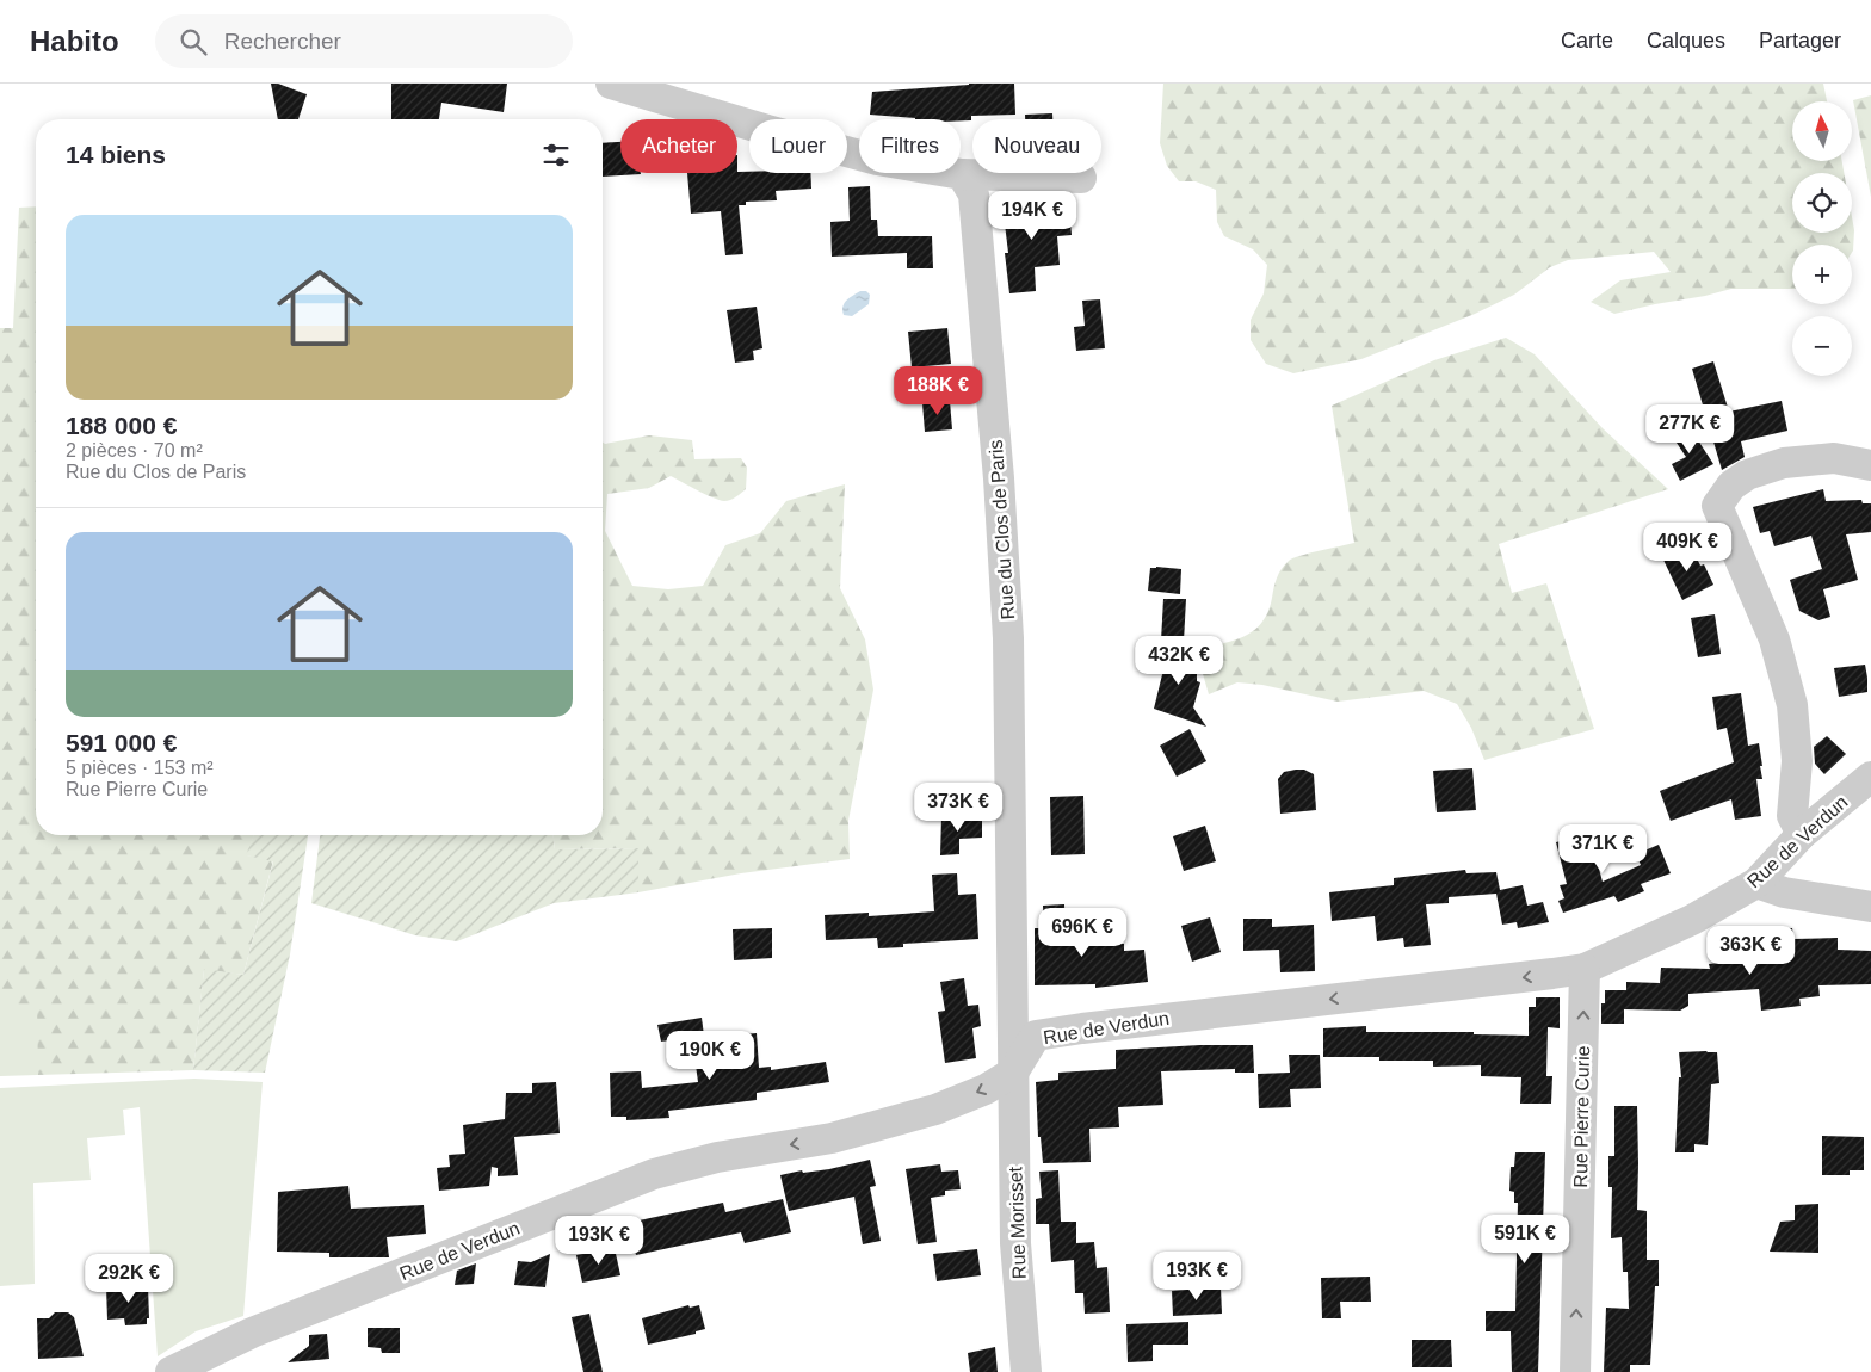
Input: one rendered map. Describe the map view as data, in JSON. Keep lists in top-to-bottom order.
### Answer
{
  "streets": {
    "street": [
      "Rue du Clos de Paris",
      "Rue de Verdun",
      "Rue Pierre Curie",
      "Rue Morisset"
    ]
  },
  "crossings": [
    ["Rue du Clos de Paris", "Rue de Verdun"],
    ["Rue du Clos de Paris", "Rue Morisset"],
    ["Rue de Verdun", "Rue Pierre Curie"],
    ["Rue de Verdun", "Rue Morisset"]
  ],
  "one_way": ["Rue de Verdun", "Rue Pierre Curie"],
  "north": "top",
  "page": {
    "header": "Habito",
    "search": "Rechercher",
    "nav": ["Carte", "Calques", "Partager"],
    "map_buttons": ["+", "−"],
    "chip": [
      "Acheter",
      "Louer",
      "Filtres",
      "Nouveau"
    ],
    "heading": "14 biens",
    "price": [
      "194K €",
      "188K €",
      "277K €",
      "409K €",
      "432K €",
      "373K €",
      "371K €",
      "696K €",
      "363K €",
      "190K €",
      "591K €",
      "193K €",
      "193K €",
      "292K €"
    ],
    "list": [
      {
        "name": "188 000 €",
        "note": "2 pièces · 70 m² · Rue du Clos de Paris"
      },
      {
        "name": "591 000 €",
        "note": "5 pièces · 153 m² · Rue Pierre Curie"
      }
    ]
  }
}
